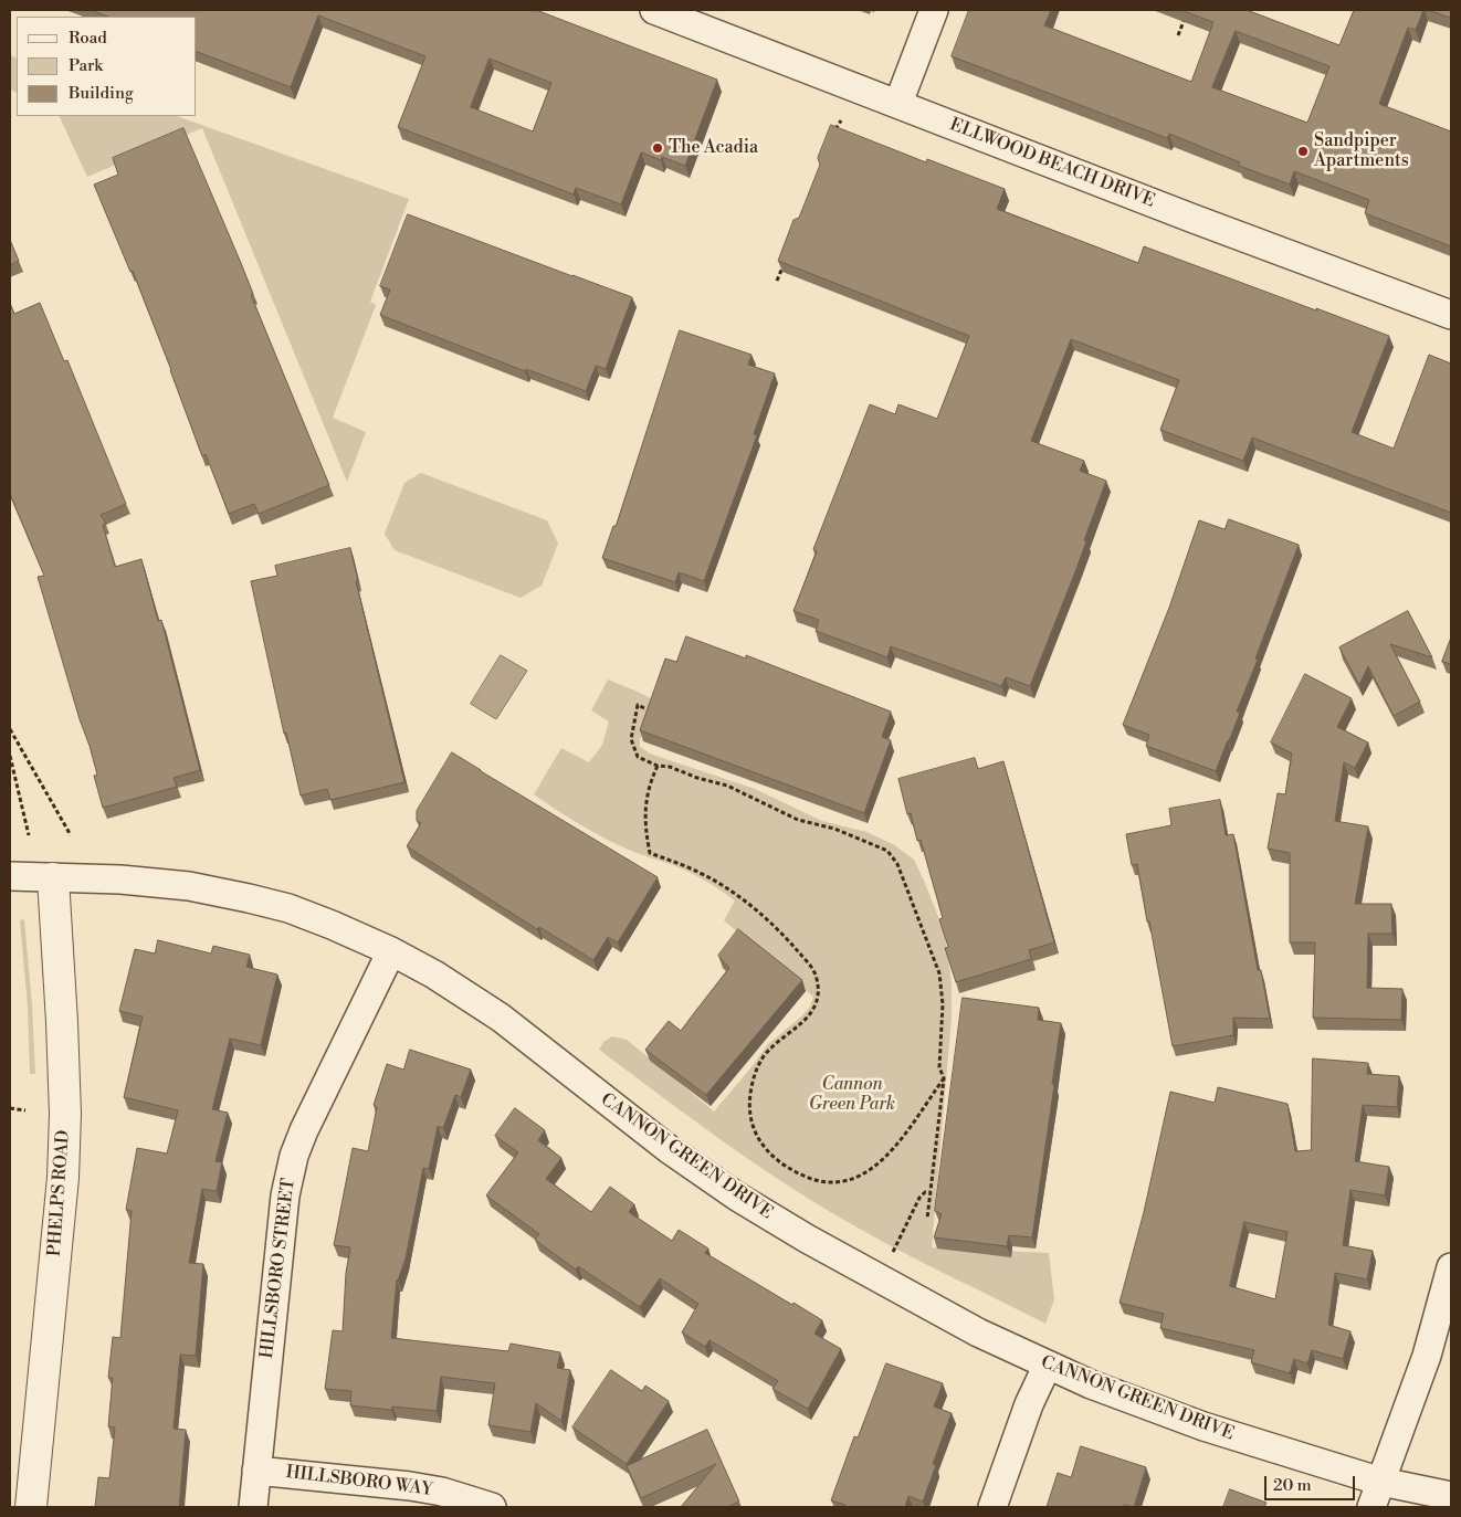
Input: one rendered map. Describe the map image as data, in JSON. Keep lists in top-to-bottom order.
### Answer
{
  "streets": {
    "street": [
      "ELLWOOD BEACH DRIVE",
      "CANNON GREEN DRIVE",
      "PHELPS ROAD",
      "HILLSBORO STREET",
      "HILLSBORO WAY"
    ]
  },
  "crossings": [
    ["CANNON GREEN DRIVE", "PHELPS ROAD"],
    ["CANNON GREEN DRIVE", "HILLSBORO STREET"],
    ["HILLSBORO STREET", "HILLSBORO WAY"]
  ],
  "parks": ["Cannon Green Park"],
  "places": ["The Acadia", "Sandpiper Apartments"],
  "legend": ["Road", "Park", "Building"],
  "scale_bar": "20 m"
}
